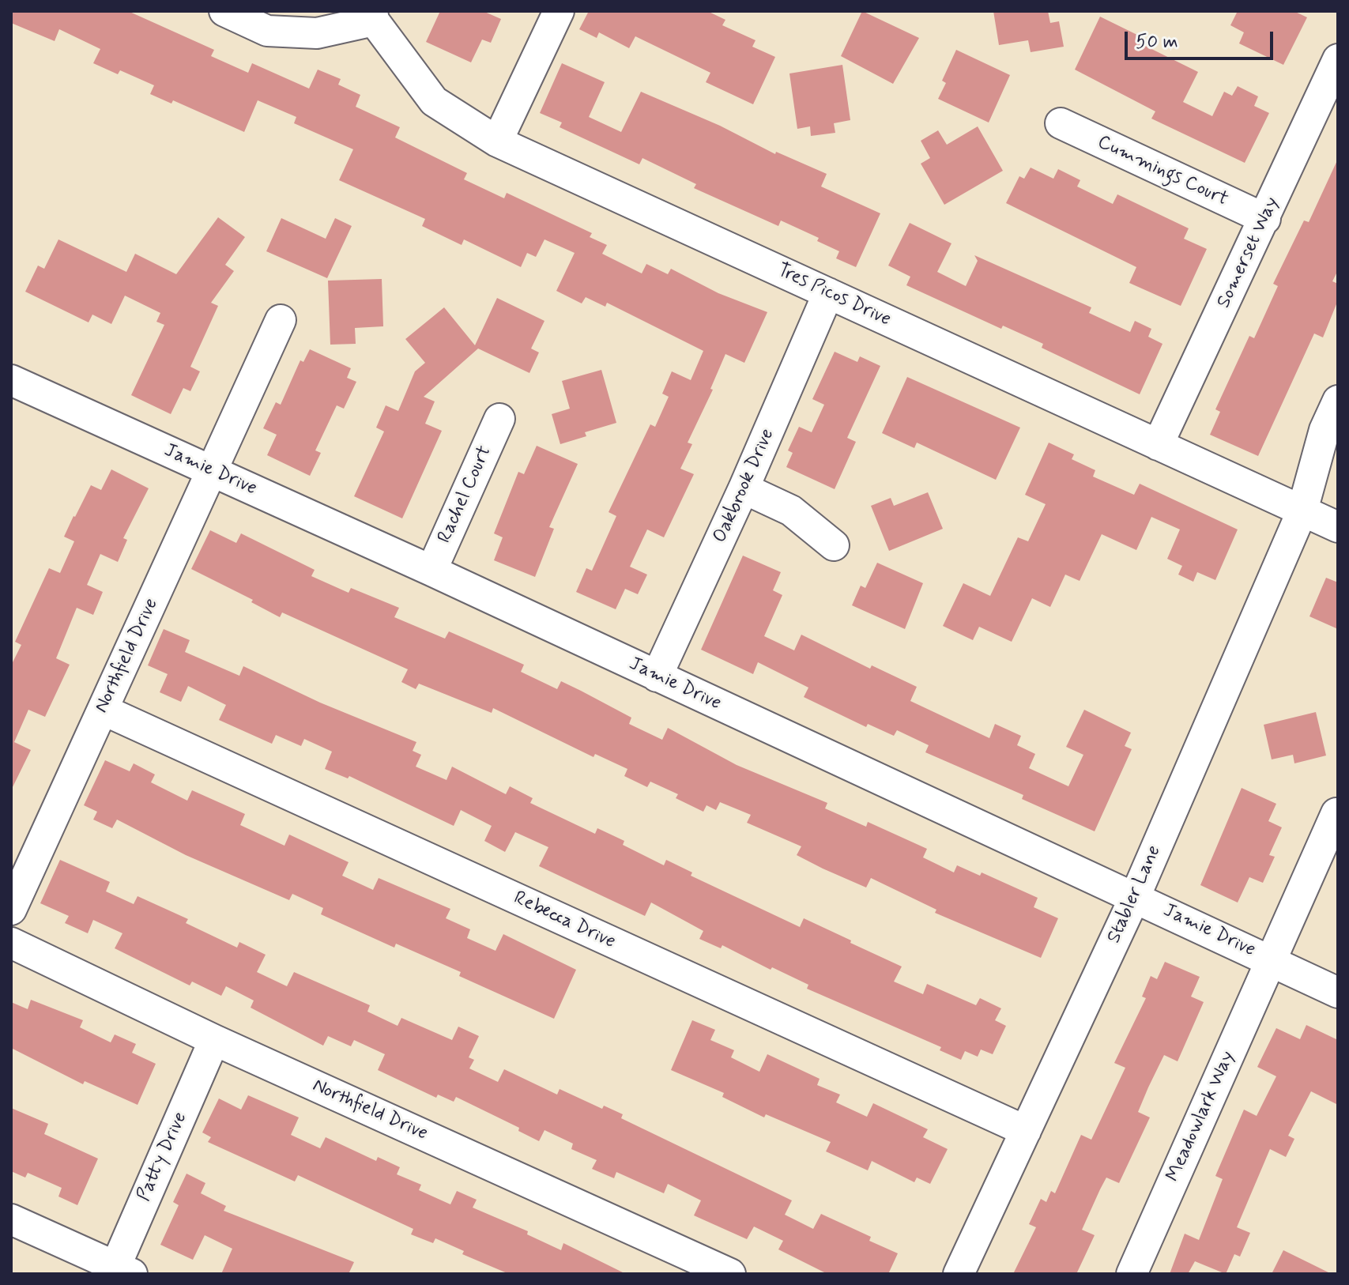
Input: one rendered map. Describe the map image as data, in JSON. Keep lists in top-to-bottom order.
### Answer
{
  "streets": {
    "street": [
      "Cummings Court",
      "Somerset Way",
      "Tres Picos Drive",
      "Jamie Drive",
      "Oakbrook Drive",
      "Rachel Court",
      "Northfield Drive",
      "Stabler Lane",
      "Rebecca Drive",
      "Meadowlark Way",
      "Patty Drive"
    ]
  },
  "crossings": [
    ["Cummings Court", "Somerset Way"],
    ["Somerset Way", "Tres Picos Drive"],
    ["Tres Picos Drive", "Oakbrook Drive"],
    ["Tres Picos Drive", "Stabler Lane"],
    ["Jamie Drive", "Oakbrook Drive"],
    ["Jamie Drive", "Rachel Court"],
    ["Jamie Drive", "Northfield Drive"],
    ["Jamie Drive", "Stabler Lane"],
    ["Jamie Drive", "Meadowlark Way"],
    ["Northfield Drive", "Rebecca Drive"],
    ["Northfield Drive", "Patty Drive"],
    ["Stabler Lane", "Rebecca Drive"]
  ],
  "scale_bar": "50 m"
}
